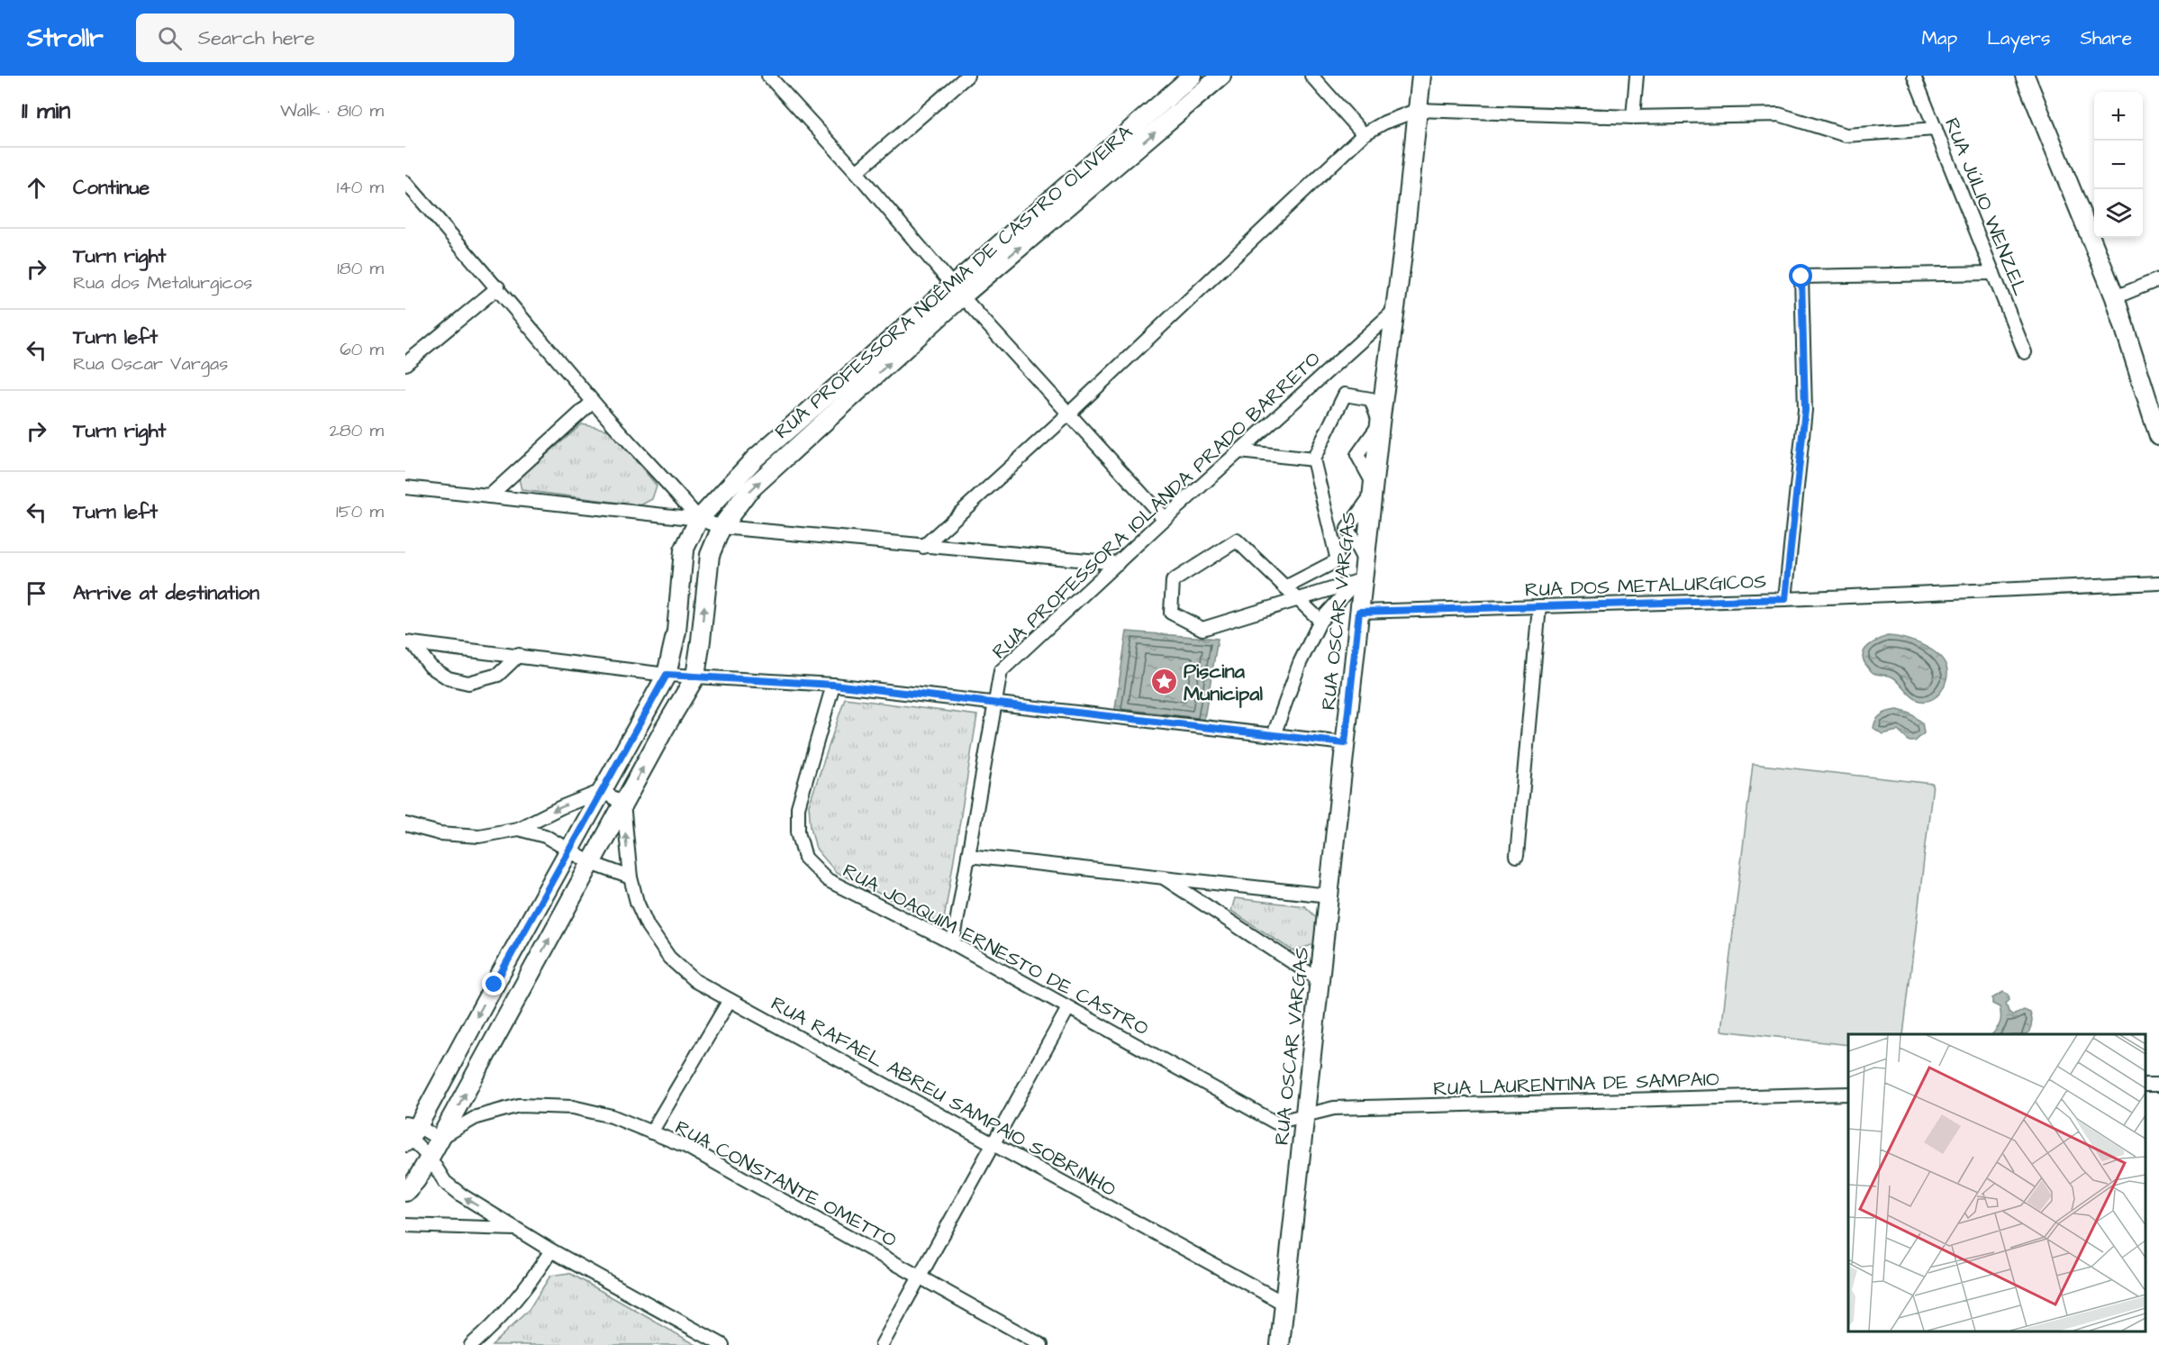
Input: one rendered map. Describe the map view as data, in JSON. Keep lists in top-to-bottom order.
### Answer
{
  "streets": {
    "street": [
      "RUA JÚLIO WENZEL",
      "RUA PROFESSORA NOÊMIA DE CASTRO OLIVEIRA",
      "RUA PROFESSORA IOLANDA PRADO BARRETO",
      "RUA DOS METALURGICOS",
      "RUA OSCAR VARGAS",
      "RUA JOAQUIM ERNESTO DE CASTRO",
      "RUA LAURENTINA DE SAMPAIO",
      "RUA RAFAEL ABREU SAMPAIO SOBRINHO",
      "RUA CONSTANTE OMETTO"
    ]
  },
  "crossings": [
    ["RUA PROFESSORA IOLANDA PRADO BARRETO", "RUA OSCAR VARGAS"],
    ["RUA PROFESSORA IOLANDA PRADO BARRETO", "RUA JOAQUIM ERNESTO DE CASTRO"],
    ["RUA DOS METALURGICOS", "RUA OSCAR VARGAS"],
    ["RUA OSCAR VARGAS", "RUA JOAQUIM ERNESTO DE CASTRO"],
    ["RUA OSCAR VARGAS", "RUA LAURENTINA DE SAMPAIO"],
    ["RUA OSCAR VARGAS", "RUA RAFAEL ABREU SAMPAIO SOBRINHO"],
    ["RUA JOAQUIM ERNESTO DE CASTRO", "RUA LAURENTINA DE SAMPAIO"]
  ],
  "places": {
    "place": ["Piscina Municipal"]
  },
  "page": {
    "header": "Strollr",
    "search": "Search here",
    "nav": ["Map", "Layers", "Share"],
    "heading": ["11 min", "Walk · 810 m"],
    "map_buttons": ["+", "−"],
    "list": [
      ["Continue", "140 m"],
      ["Turn right", "Rua dos Metalurgicos", "180 m"],
      ["Turn left", "Rua Oscar Vargas", "60 m"],
      ["Turn right", "280 m"],
      ["Turn left", "150 m"],
      "Arrive at destination"
    ]
  }
}
